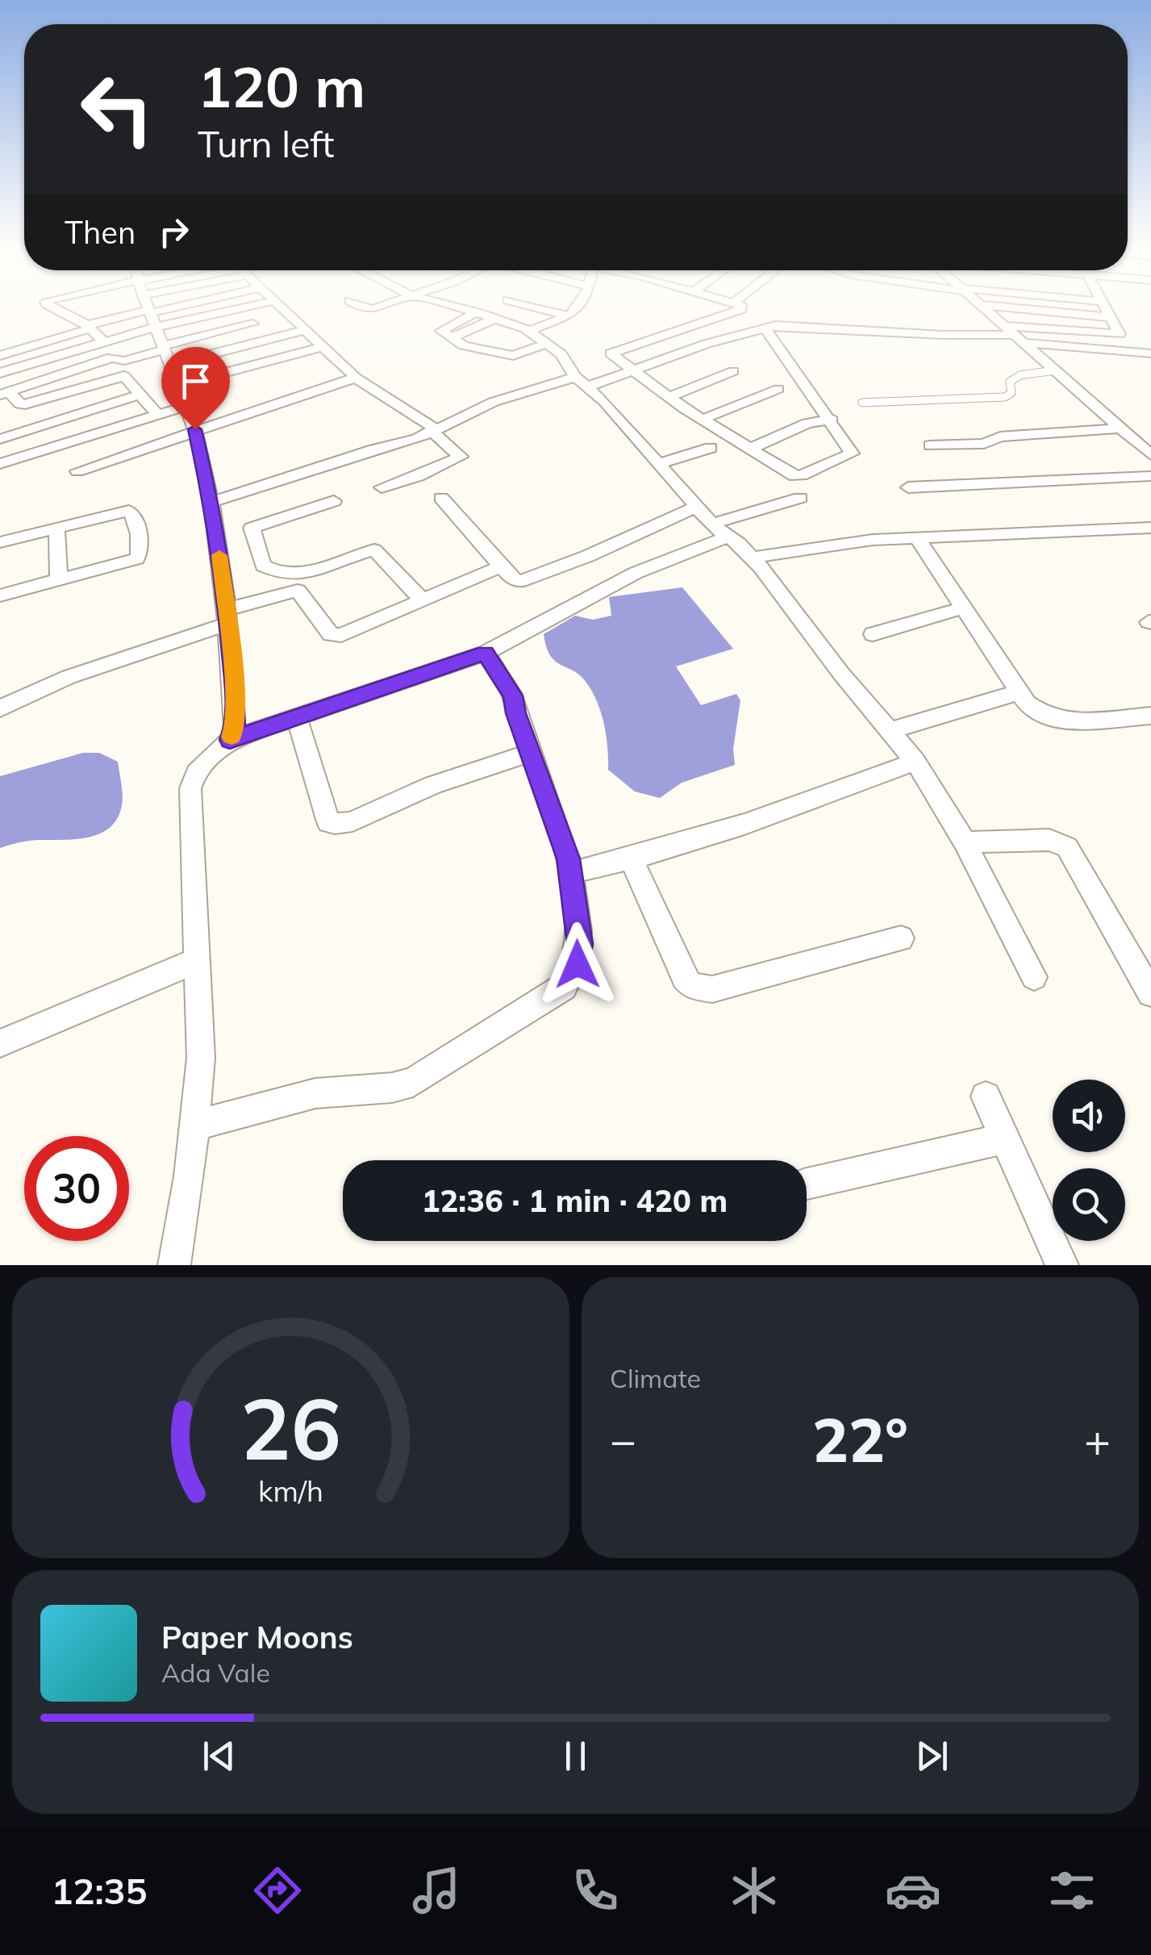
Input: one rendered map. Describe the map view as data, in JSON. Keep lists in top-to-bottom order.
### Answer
{
  "page": {
    "turn": ["120 m", "Turn left"],
    "then": "Then",
    "limit": "30",
    "trip": "12:36 · 1 min · 420 m",
    "tile": "Climate",
    "heat": ["−", "22°", "+"],
    "song": ["Paper Moons", "Ada Vale"],
    "tabs": "12:35",
    "gauge": ["26", "km/h"]
  }
}
